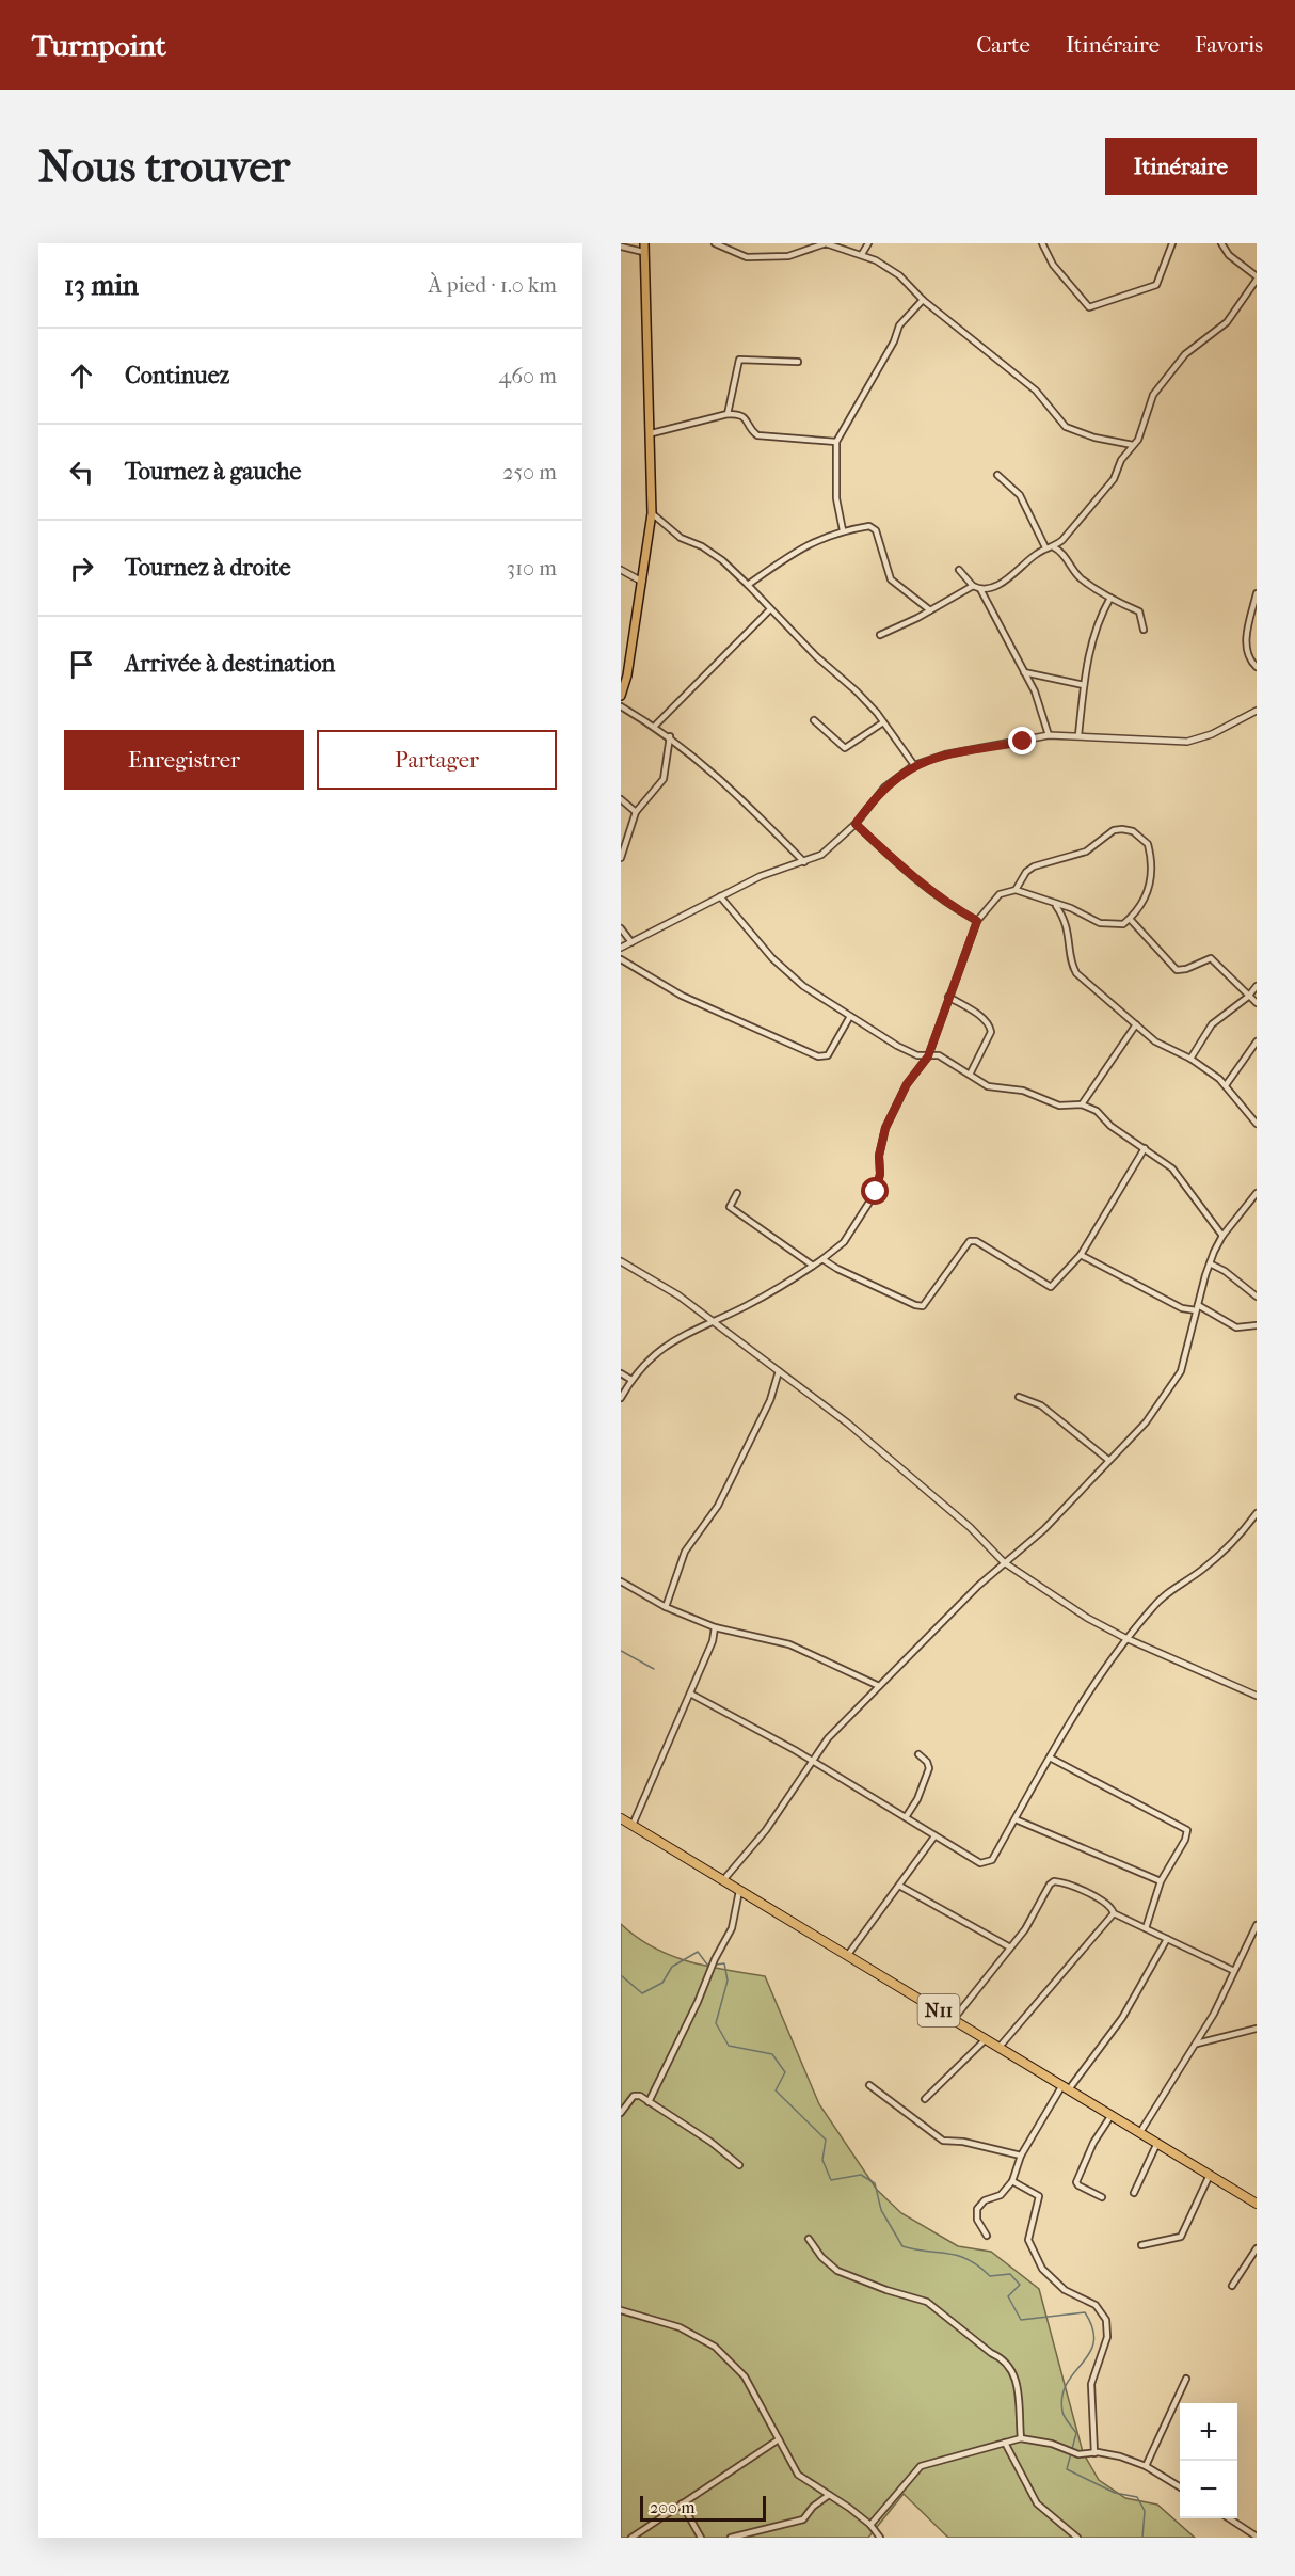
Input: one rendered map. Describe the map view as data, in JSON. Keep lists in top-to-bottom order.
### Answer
{
  "streets": {
    "highway": ["N11"]
  },
  "scale_bar": "200 m",
  "page": {
    "header": "Turnpoint",
    "nav": ["Carte", "Itinéraire", "Favoris"],
    "buttons": [
      "Itinéraire",
      ["Enregistrer", "Partager"]
    ],
    "title": "Nous trouver",
    "heading": ["13 min", "À pied · 1.0 km"],
    "list": [
      ["Continuez", "460 m"],
      ["Tournez à gauche", "250 m"],
      ["Tournez à droite", "310 m"],
      "Arrivée à destination"
    ],
    "map_buttons": ["+", "−"],
    "scale": "200 m"
  }
}
